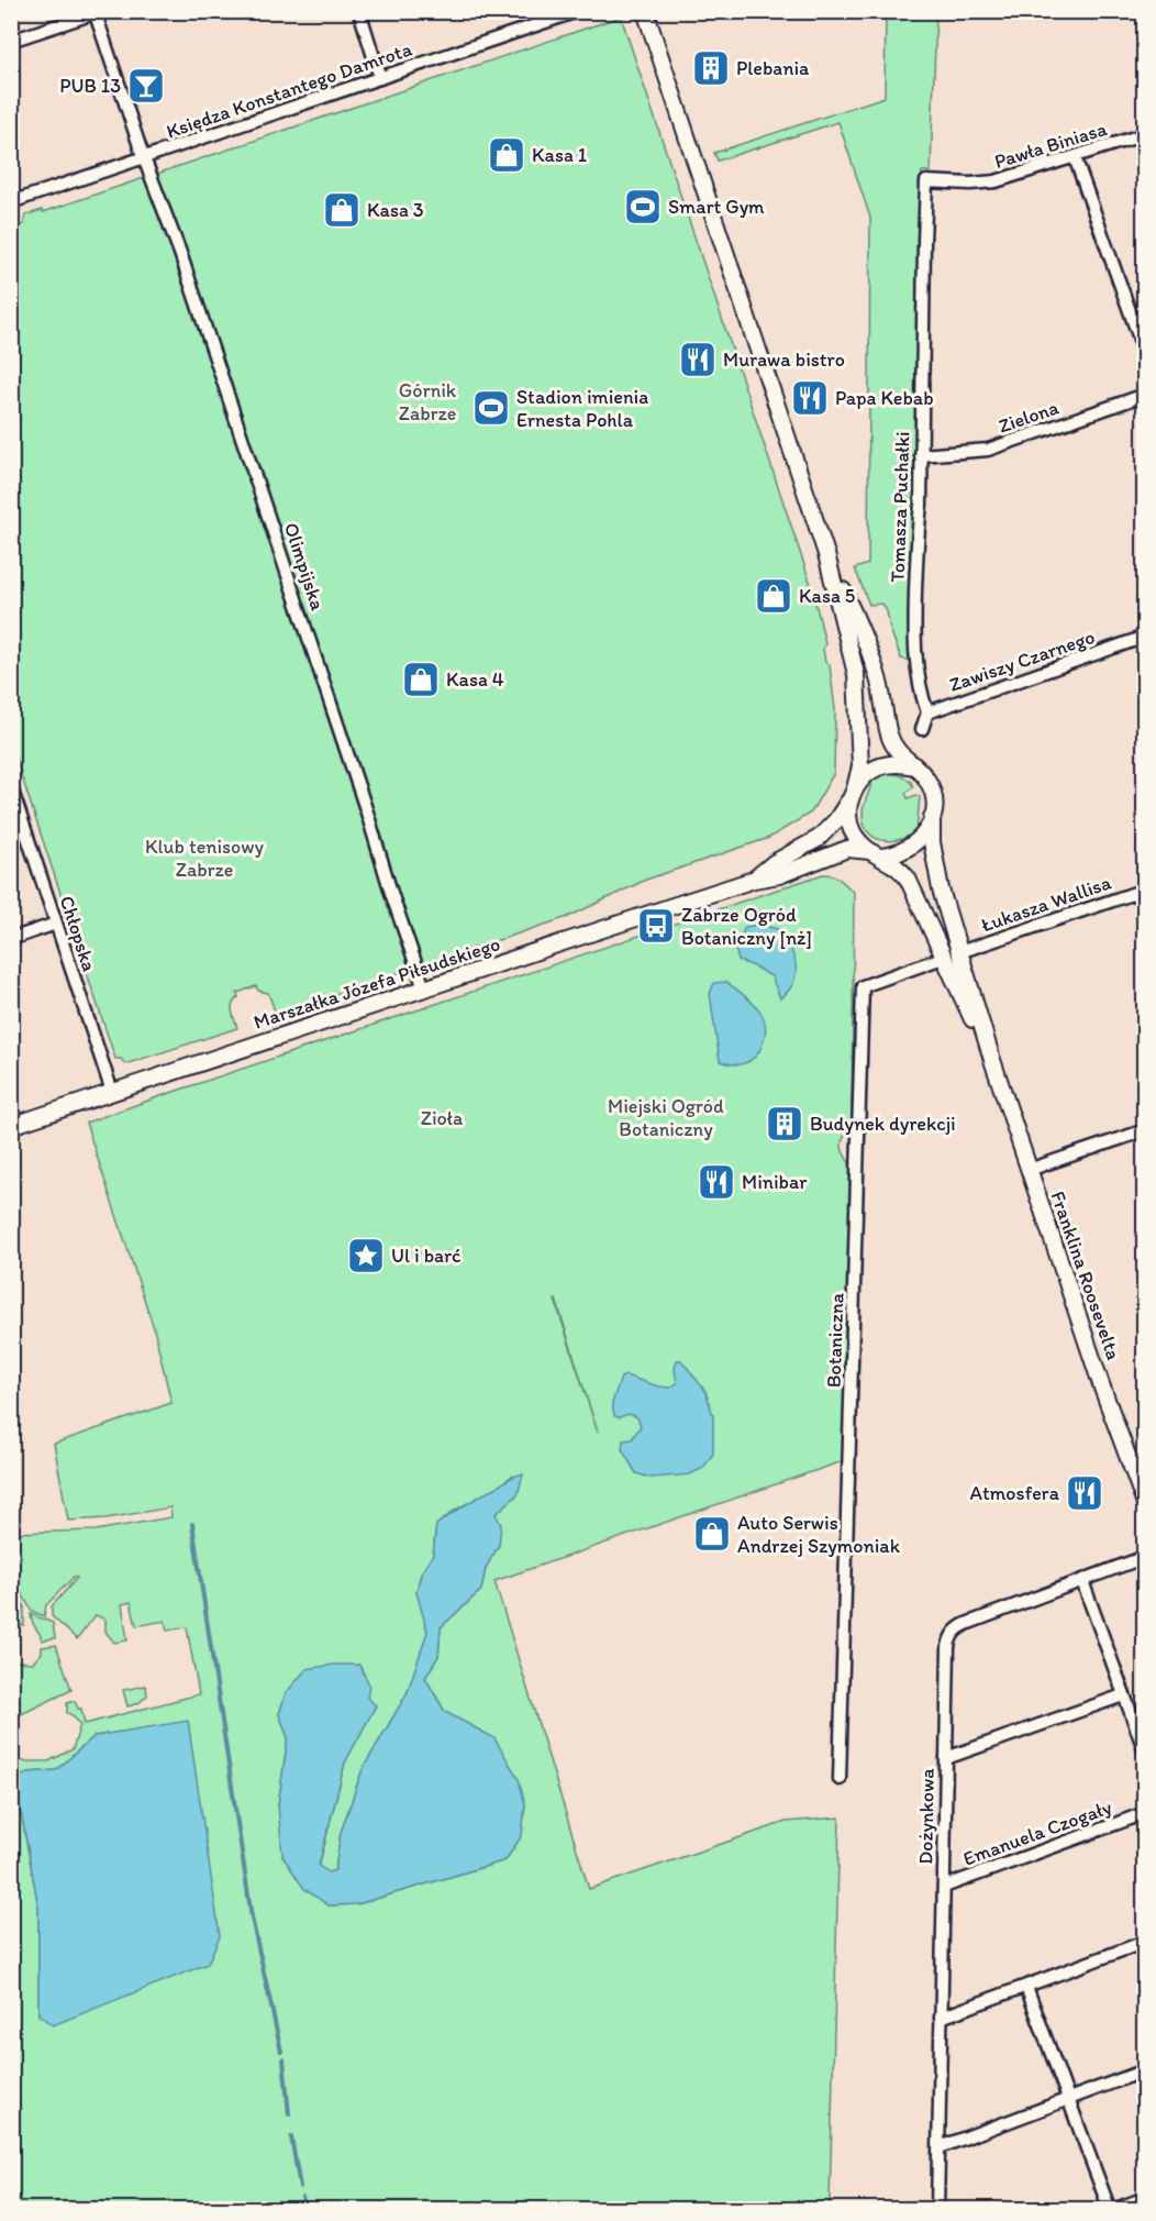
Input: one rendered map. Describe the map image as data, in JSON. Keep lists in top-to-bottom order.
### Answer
{
  "streets": {
    "street": [
      "Księdza Konstantego Damrota",
      "Pawła Biniasa",
      "Zielona",
      "Tomasza Puchałki",
      "Olimpijska",
      "Zawiszy Czarnego",
      "Łukasza Wallisa",
      "Chłopska",
      "Marszałka Józefa Piłsudskiego",
      "Franklina Roosevelta",
      "Botaniczna",
      "Dożynkowa",
      "Emanuela Czogały"
    ]
  },
  "crossings": [
    ["Księdza Konstantego Damrota", "Olimpijska"],
    ["Pawła Biniasa", "Tomasza Puchałki"],
    ["Zielona", "Tomasza Puchałki"],
    ["Tomasza Puchałki", "Zawiszy Czarnego"],
    ["Olimpijska", "Marszałka Józefa Piłsudskiego"],
    ["Łukasza Wallisa", "Franklina Roosevelta"],
    ["Chłopska", "Marszałka Józefa Piłsudskiego"],
    ["Marszałka Józefa Piłsudskiego", "Franklina Roosevelta"],
    ["Franklina Roosevelta", "Botaniczna"],
    ["Dożynkowa", "Emanuela Czogały"]
  ],
  "parks": [
    "Górnik Zabrze",
    "Klub tenisowy Zabrze",
    "Miejski Ogród Botaniczny",
    "Zioła"
  ],
  "places": {
    "building": ["Plebania", "Budynek dyrekcji"],
    "bar": ["PUB 13"],
    "shop": [
      "Kasa 1",
      "Kasa 3",
      "Kasa 5",
      "Kasa 4",
      "Auto Serwis Andrzej Szymoniak"
    ],
    "sports": ["Smart Gym", "Stadion imienia Ernesta Pohla"],
    "restaurant": [
      "Murawa bistro",
      "Papa Kebab",
      "Minibar",
      "Atmosfera"
    ],
    "bus stop": ["Zabrze Ogród Botaniczny [nż]"],
    "place": ["Ul i barć"]
  }
}
